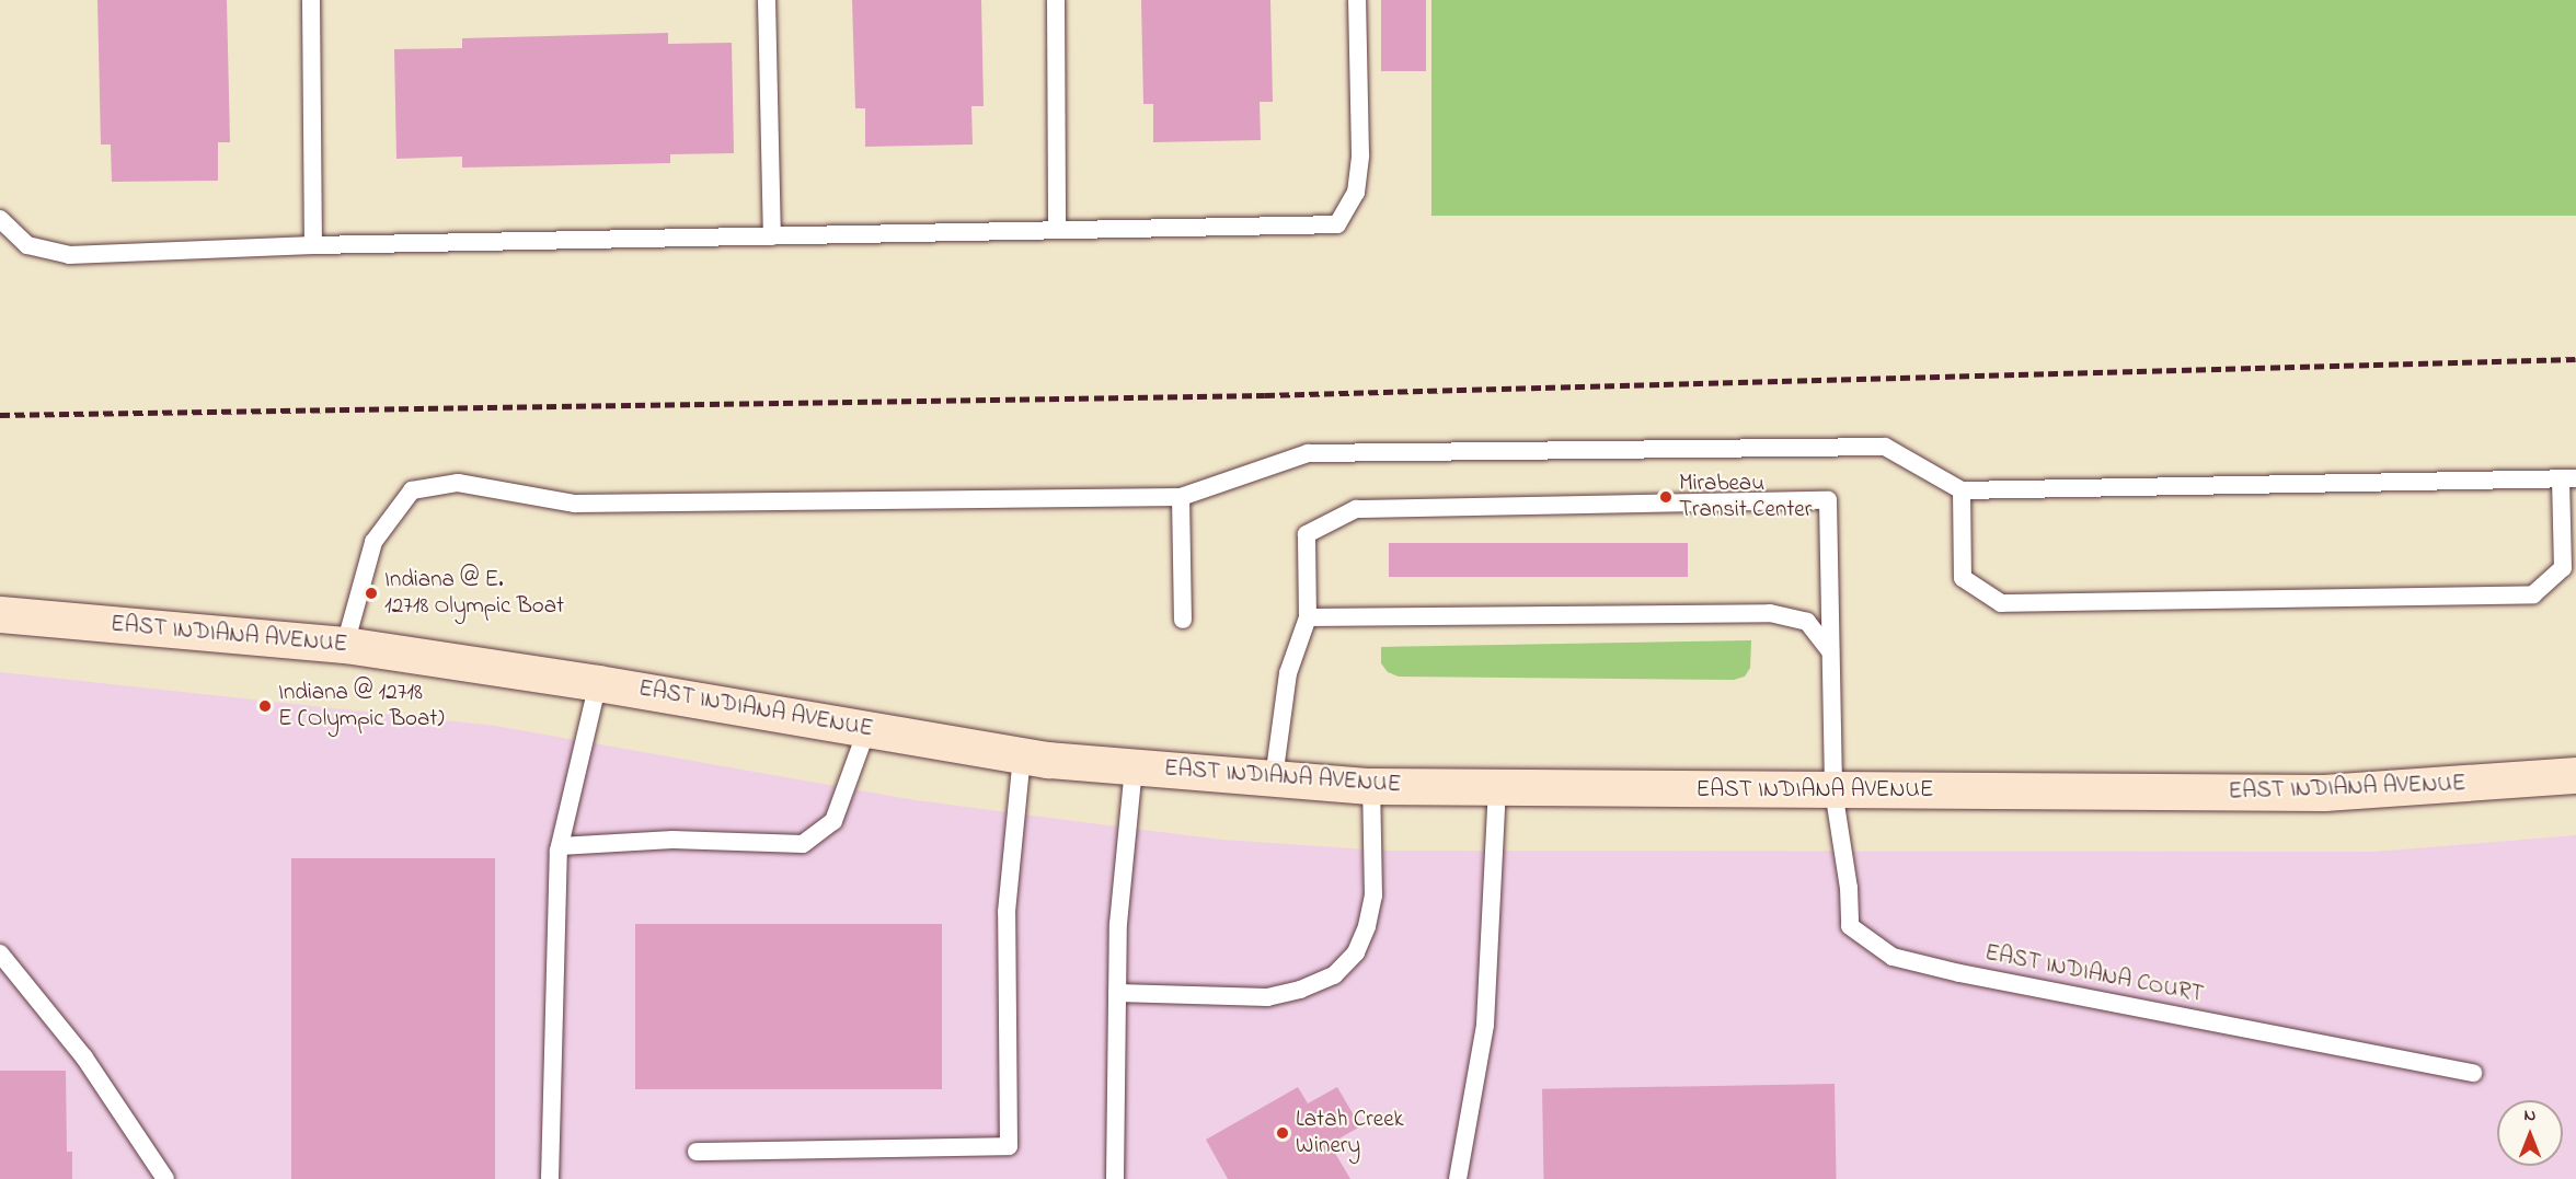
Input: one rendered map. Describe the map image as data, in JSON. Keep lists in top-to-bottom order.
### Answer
{
  "streets": {
    "main road": ["EAST INDIANA AVENUE"],
    "lane": ["EAST INDIANA COURT"]
  },
  "crossings": [
    ["EAST INDIANA AVENUE", "EAST INDIANA COURT"]
  ],
  "places": [
    "Mirabeau Transit Center",
    "Indiana @ E. 12718 Olympic Boat",
    "Indiana @ 12718 E (Olympic Boat)",
    "Latah Creek Winery"
  ],
  "north": "top"
}
